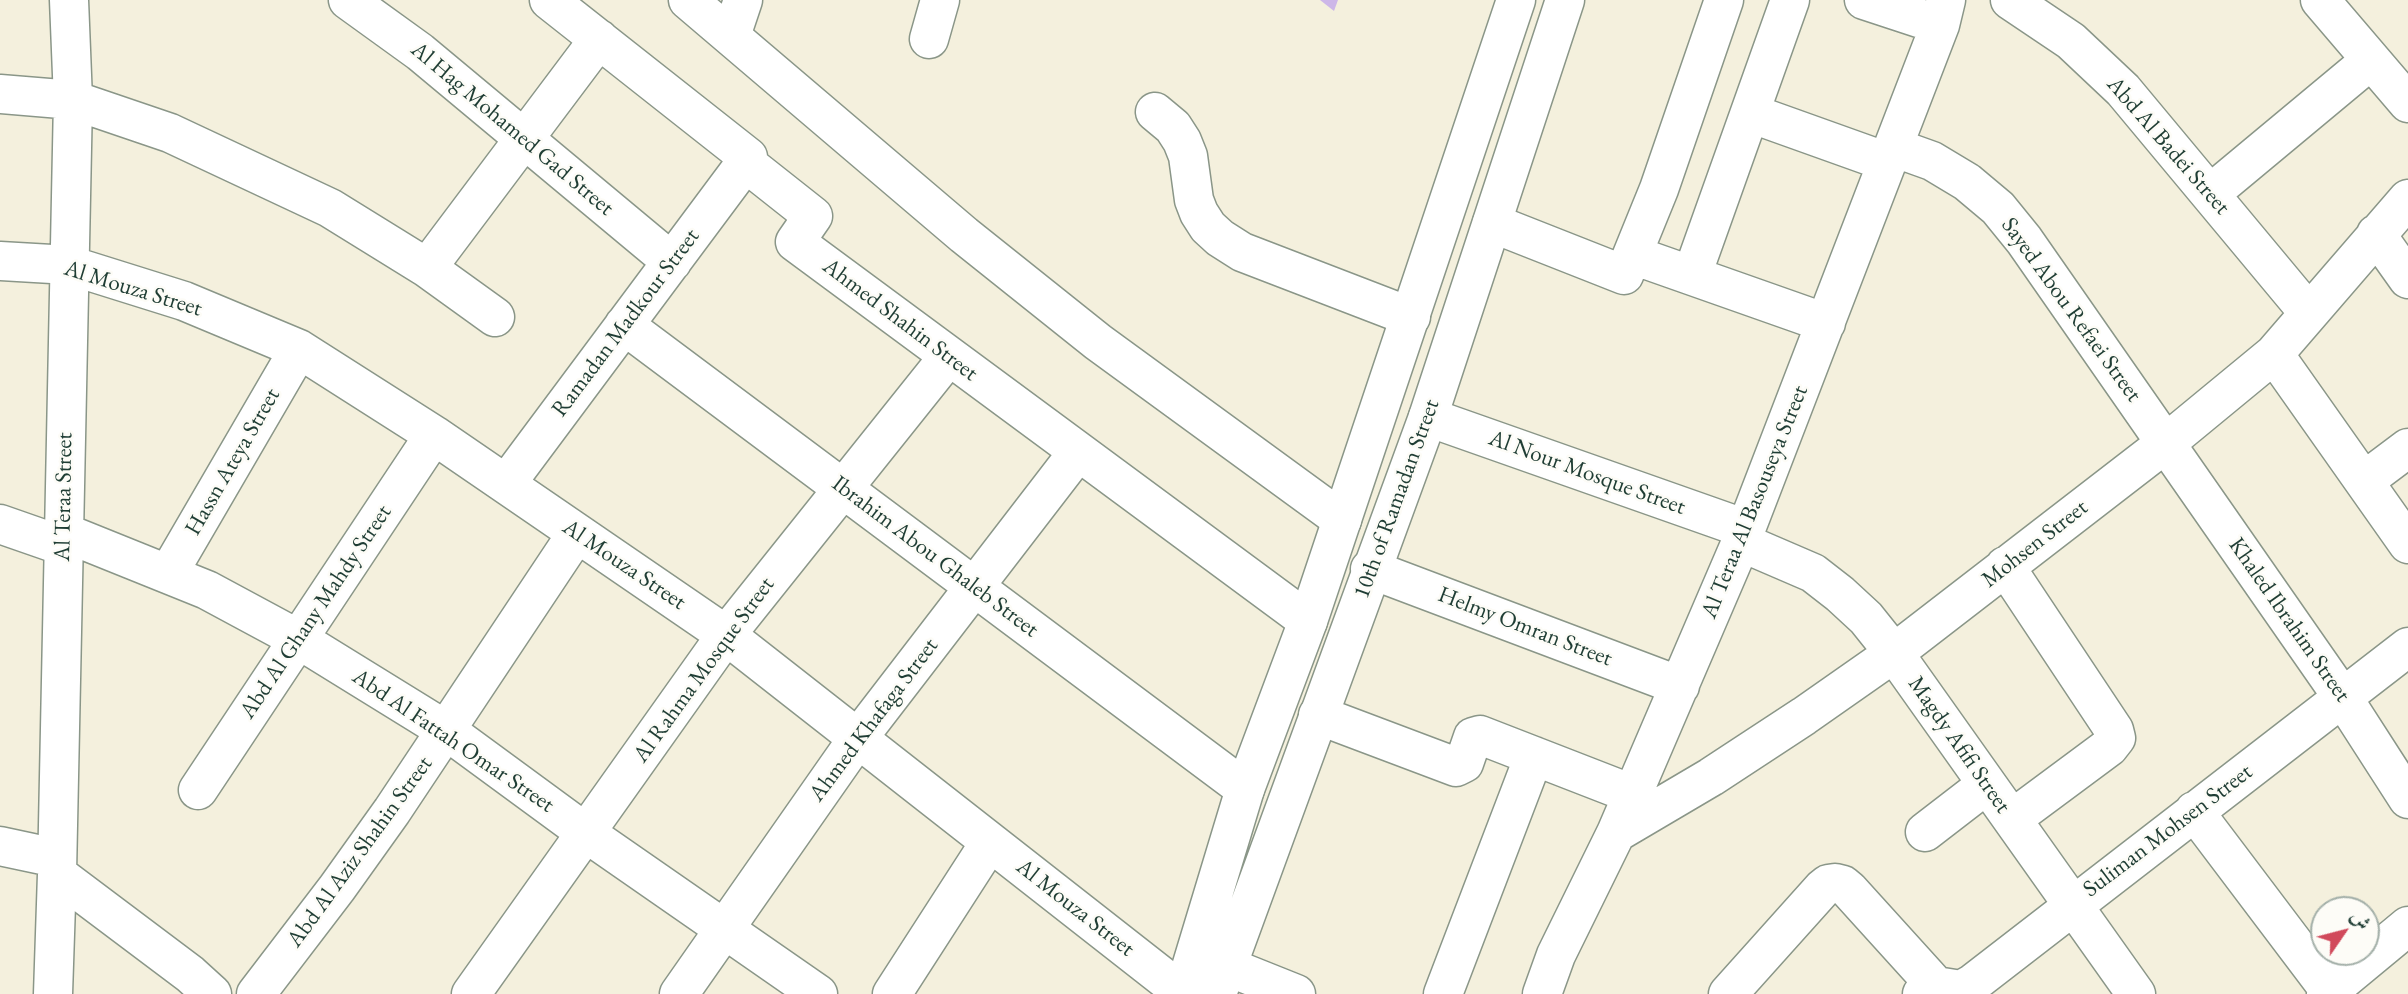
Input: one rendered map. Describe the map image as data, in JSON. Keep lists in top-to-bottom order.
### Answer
{
  "streets": {
    "street": [
      "Al Hag Mohamed Gad Street",
      "Abd Al Badei Street",
      "Al Mouza Street",
      "Sayed Abou Refaei Street",
      "Ahmed Shahin Street",
      "Ramadan Madkour Street",
      "Hassn Ateya Street",
      "Al Nour Mosque Street",
      "Al Teraa Street",
      "10th of Ramadan Street",
      "Al Teraa Al Basouseya Street",
      "Mohsen Street",
      "Ibrahim Abou Ghaleb Street",
      "Abd Al Ghany Mahdy Street",
      "Khaled Ibrahim Street",
      "Helmy Omran Street",
      "Al Rahma Mosque Street",
      "Ahmed Khafaga Street",
      "Abd Al Fattah Omar Street",
      "Magdy Afifi Street",
      "Suliman Mohsen Street",
      "Abd Al Aziz Shahin Street"
    ]
  },
  "crossings": [
    ["Al Hag Mohamed Gad Street", "Ramadan Madkour Street"],
    ["Abd Al Badei Street", "Mohsen Street"],
    ["Al Mouza Street", "Ramadan Madkour Street"],
    ["Al Mouza Street", "Hassn Ateya Street"],
    ["Al Mouza Street", "Al Teraa Street"],
    ["Al Mouza Street", "10th of Ramadan Street"],
    ["Al Mouza Street", "Abd Al Ghany Mahdy Street"],
    ["Al Mouza Street", "Al Rahma Mosque Street"],
    ["Al Mouza Street", "Ahmed Khafaga Street"],
    ["Al Mouza Street", "Abd Al Aziz Shahin Street"],
    ["Sayed Abou Refaei Street", "Al Teraa Al Basouseya Street"],
    ["Sayed Abou Refaei Street", "Mohsen Street"],
    ["Sayed Abou Refaei Street", "Khaled Ibrahim Street"],
    ["Ahmed Shahin Street", "Ramadan Madkour Street"],
    ["Ahmed Shahin Street", "10th of Ramadan Street"],
    ["Ahmed Shahin Street", "Al Rahma Mosque Street"],
    ["Ahmed Shahin Street", "Ahmed Khafaga Street"],
    ["Ramadan Madkour Street", "Ibrahim Abou Ghaleb Street"],
    ["Hassn Ateya Street", "Abd Al Fattah Omar Street"],
    ["Al Nour Mosque Street", "10th of Ramadan Street"],
    ["Al Nour Mosque Street", "Al Teraa Al Basouseya Street"],
    ["Al Nour Mosque Street", "Magdy Afifi Street"],
    ["Al Teraa Street", "Abd Al Fattah Omar Street"],
    ["10th of Ramadan Street", "Ibrahim Abou Ghaleb Street"],
    ["10th of Ramadan Street", "Helmy Omran Street"],
    ["Al Teraa Al Basouseya Street", "Mohsen Street"],
    ["Al Teraa Al Basouseya Street", "Helmy Omran Street"],
    ["Al Teraa Al Basouseya Street", "Magdy Afifi Street"],
    ["Mohsen Street", "Khaled Ibrahim Street"],
    ["Mohsen Street", "Magdy Afifi Street"],
    ["Ibrahim Abou Ghaleb Street", "Al Rahma Mosque Street"],
    ["Ibrahim Abou Ghaleb Street", "Ahmed Khafaga Street"],
    ["Abd Al Ghany Mahdy Street", "Abd Al Fattah Omar Street"],
    ["Khaled Ibrahim Street", "Suliman Mohsen Street"],
    ["Al Rahma Mosque Street", "Abd Al Fattah Omar Street"],
    ["Ahmed Khafaga Street", "Abd Al Fattah Omar Street"],
    ["Abd Al Fattah Omar Street", "Abd Al Aziz Shahin Street"],
    ["Magdy Afifi Street", "Suliman Mohsen Street"]
  ],
  "north": "top right"
}
